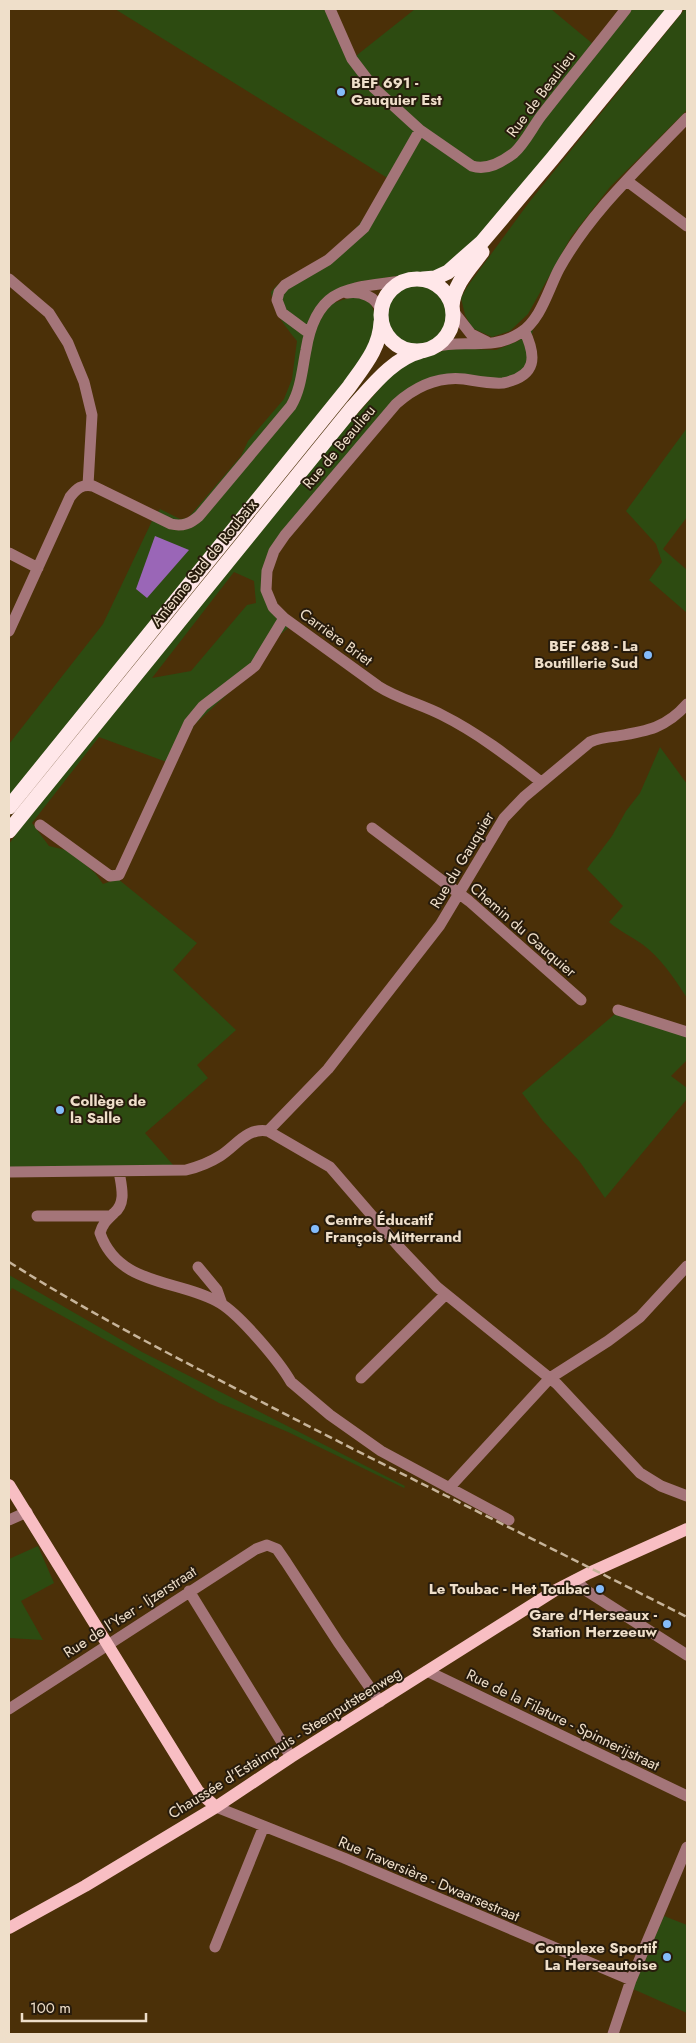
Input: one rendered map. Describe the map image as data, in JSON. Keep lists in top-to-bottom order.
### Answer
{
  "streets": {
    "highway": ["Antenne Sud de Roubaix"],
    "main road": ["Chaussée d'Estaimpuis - Steenputsteenweg"],
    "street": [
      "Rue de Beaulieu",
      "Carrière Briet",
      "Rue du Gauquier",
      "Chemin du Gauquier",
      "Rue de l'Yser - Ijzerstraat",
      "Rue de la Filature - Spinnerijstraat",
      "Rue Traversière - Dwaarsestraat"
    ]
  },
  "crossings": [
    ["Rue de Beaulieu", "Carrière Briet"],
    ["Carrière Briet", "Rue du Gauquier"],
    ["Rue du Gauquier", "Chemin du Gauquier"],
    ["Rue de l'Yser - Ijzerstraat", "Chaussée d'Estaimpuis - Steenputsteenweg"],
    ["Rue de la Filature - Spinnerijstraat", "Chaussée d'Estaimpuis - Steenputsteenweg"],
    ["Chaussée d'Estaimpuis - Steenputsteenweg", "Rue Traversière - Dwaarsestraat"]
  ],
  "places": [
    "BEF 691 - Gauquier Est",
    "BEF 688 - La Boutillerie Sud",
    "Collège de la Salle",
    "Centre Éducatif François Mitterrand",
    "Le Toubac - Het Toubac",
    "Gare d'Herseaux - Station Herzeeuw",
    "Complexe Sportif La Herseautoise"
  ],
  "scale_bar": "100 m"
}
